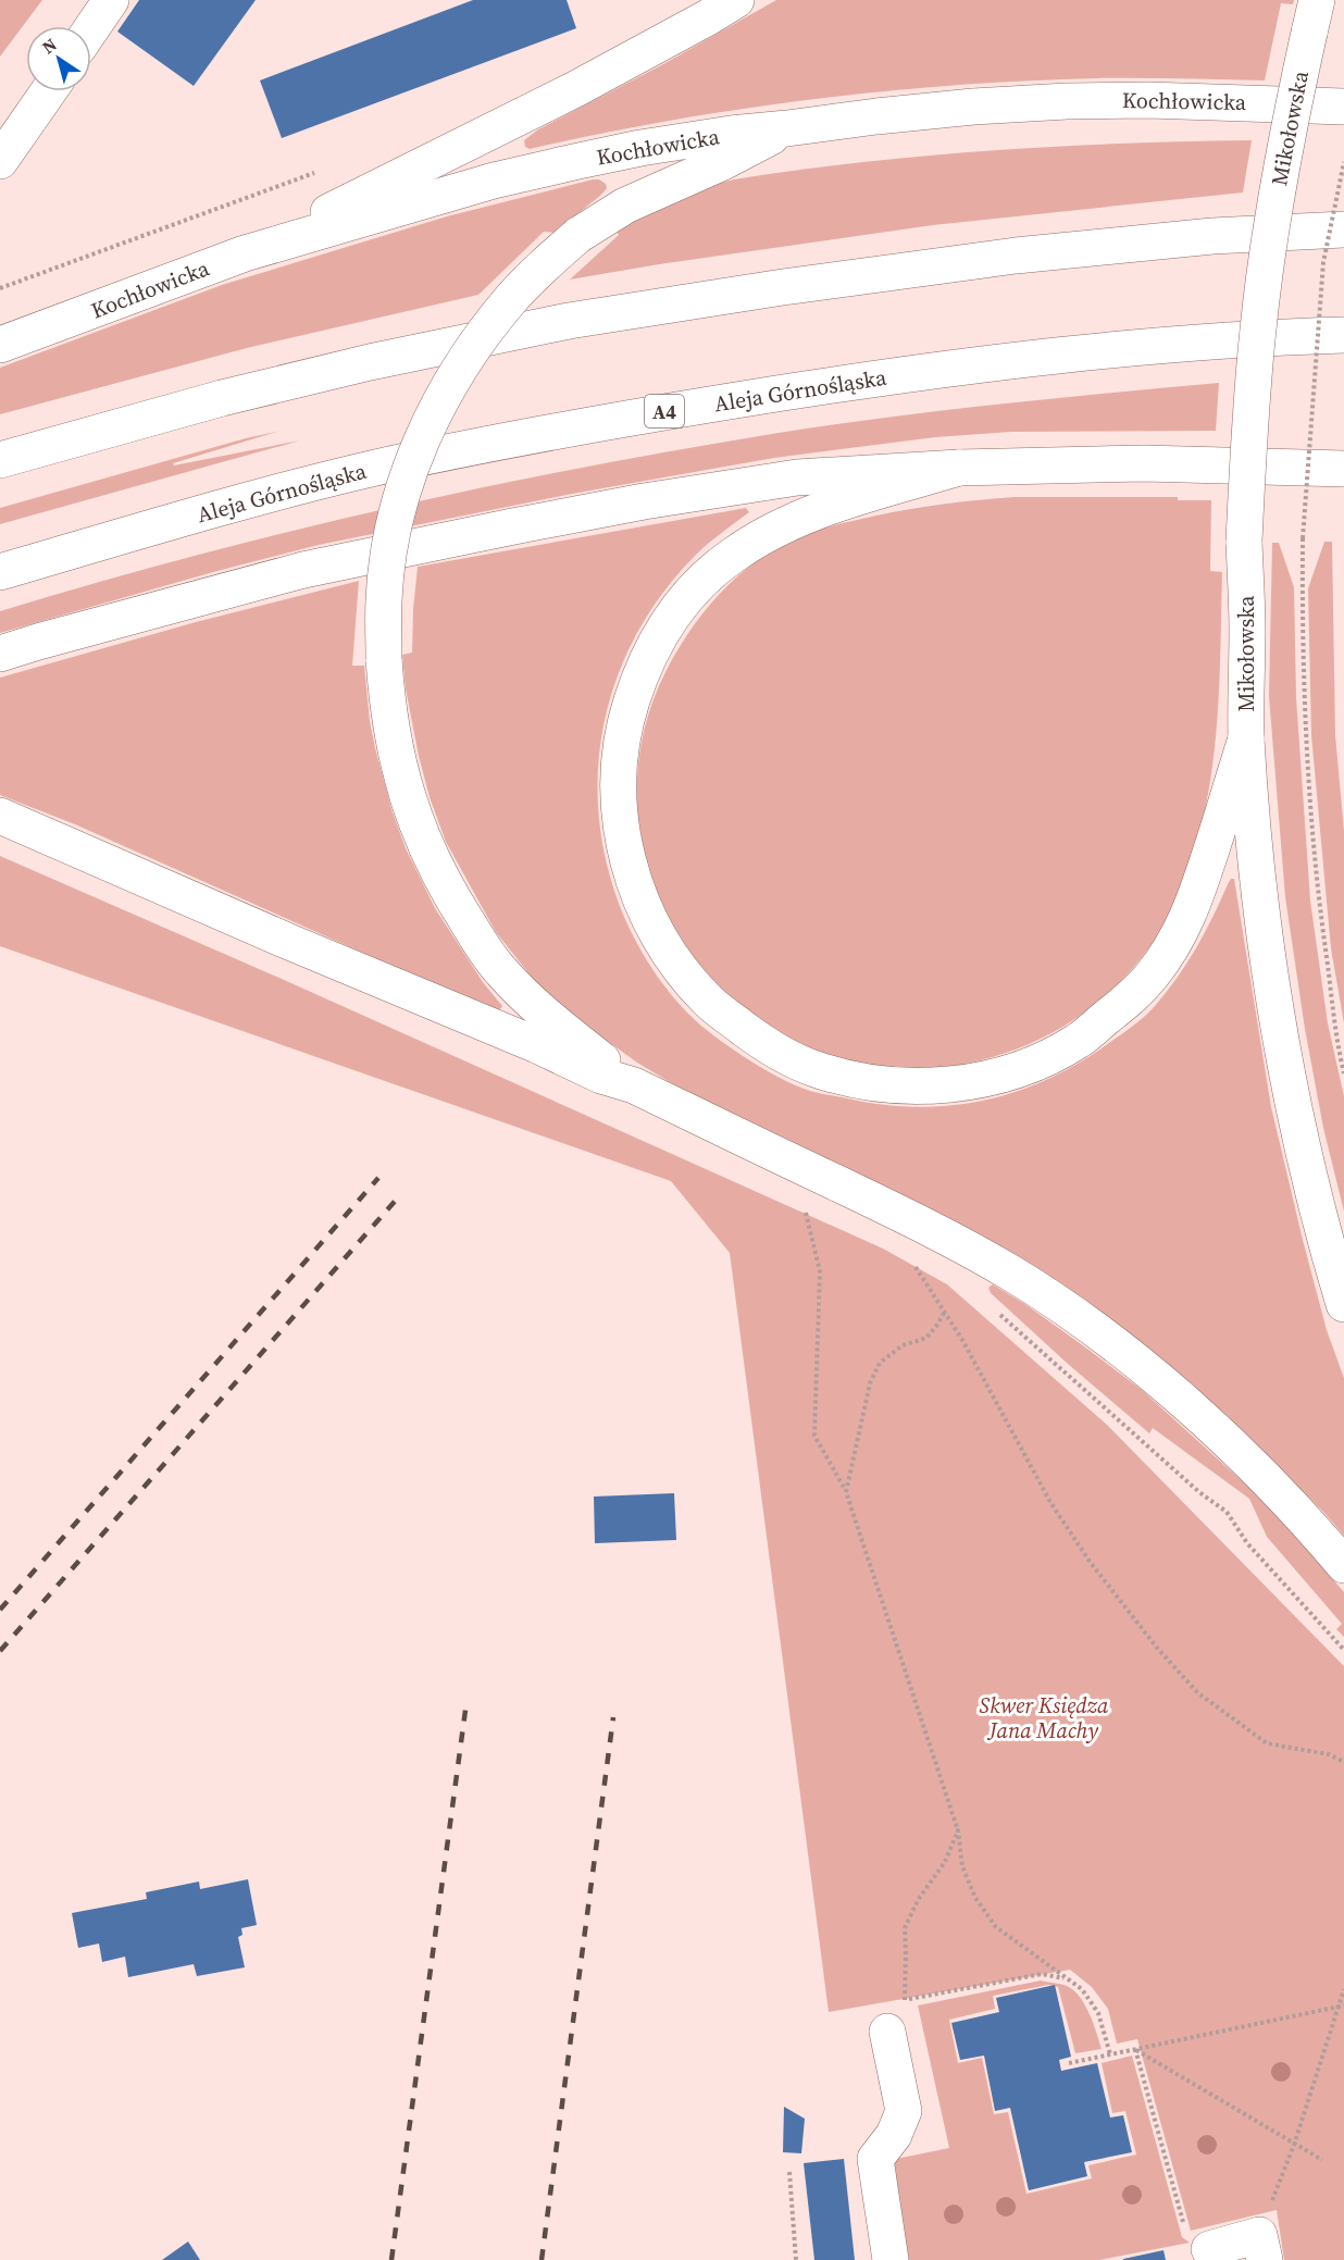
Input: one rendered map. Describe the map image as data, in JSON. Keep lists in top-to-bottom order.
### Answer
{
  "streets": {
    "main road": [
      "Kochłowicka",
      "Mikołowska",
      "Aleja Górnośląska",
      "A4"
    ]
  },
  "parks": ["Skwer Księdza Jana Machy"],
  "north": "top left"
}
